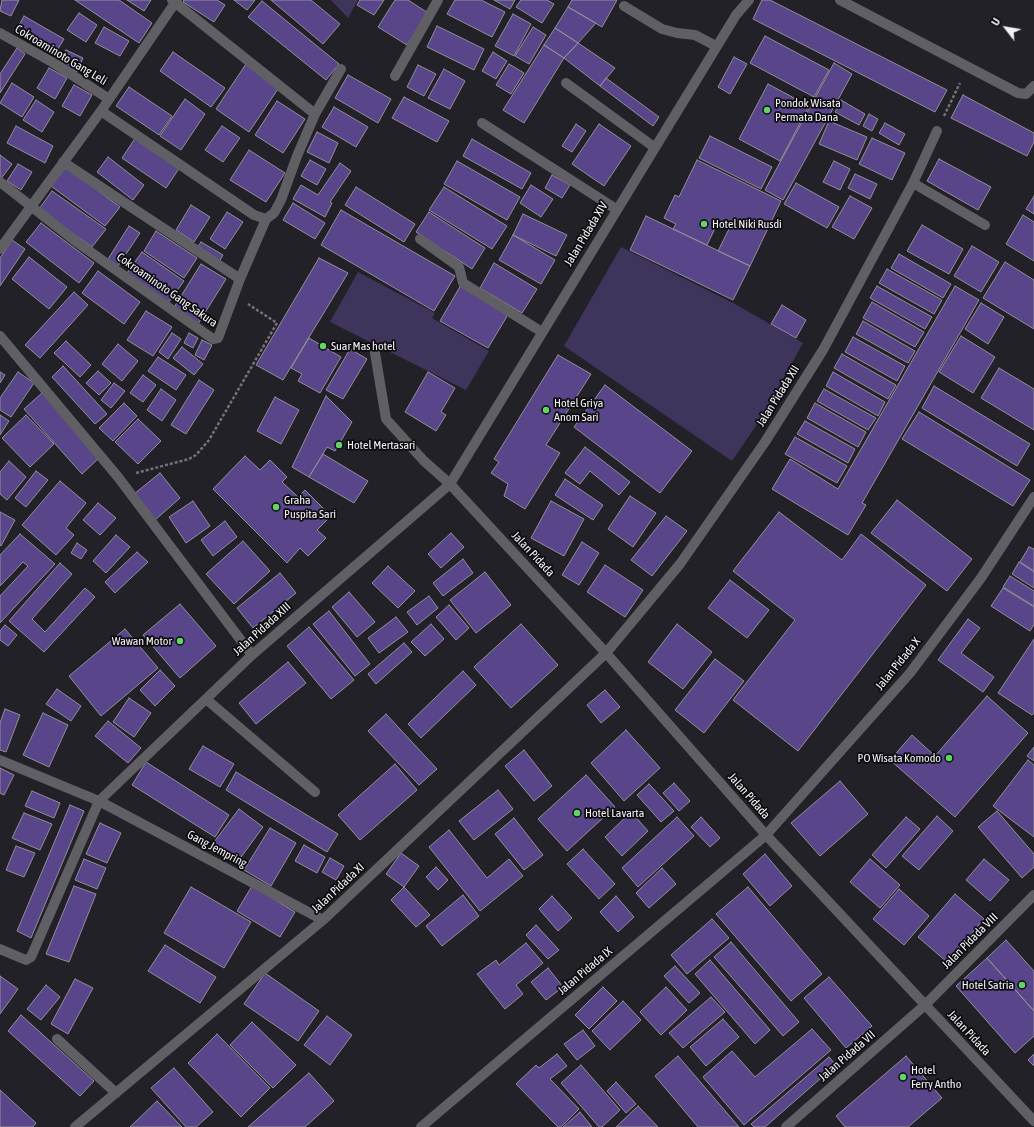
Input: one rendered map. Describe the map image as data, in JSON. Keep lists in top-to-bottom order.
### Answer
{
  "streets": {
    "street": [
      "Cokroaminoto Gang Leli",
      "Jalan Pidada XIV",
      "Cokroaminoto Gang Sakura",
      "Jalan Pidada XII",
      "Jalan Pidada",
      "Jalan Pidada XIII",
      "Jalan Pidada X",
      "Gang Jempring",
      "Jalan Pidada XI",
      "Jalan Pidada VIII",
      "Jalan Pidada IX",
      "Jalan Pidada VII"
    ]
  },
  "crossings": [
    ["Jalan Pidada XIV", "Jalan Pidada"],
    ["Jalan Pidada XIV", "Jalan Pidada XIII"],
    ["Jalan Pidada XII", "Jalan Pidada"],
    ["Jalan Pidada XII", "Jalan Pidada XI"],
    ["Jalan Pidada", "Jalan Pidada XIII"],
    ["Jalan Pidada", "Jalan Pidada X"],
    ["Jalan Pidada", "Jalan Pidada XI"],
    ["Jalan Pidada", "Jalan Pidada VIII"],
    ["Jalan Pidada", "Jalan Pidada IX"],
    ["Jalan Pidada", "Jalan Pidada VII"],
    ["Jalan Pidada XIII", "Gang Jempring"],
    ["Jalan Pidada X", "Jalan Pidada IX"],
    ["Gang Jempring", "Jalan Pidada XI"],
    ["Jalan Pidada VIII", "Jalan Pidada VII"]
  ],
  "places": [
    "Pondok Wisata Permata Dana",
    "Hotel Niki Rusdi",
    "Suar Mas hotel",
    "Hotel Griya Anom Sari",
    "Hotel Mertasari",
    "Graha Puspita Sari",
    "Wawan Motor",
    "PO Wisata Komodo",
    "Hotel Lavarta",
    "Hotel Satria",
    "Hotel Ferry Antho"
  ],
  "north": "top left"
}
